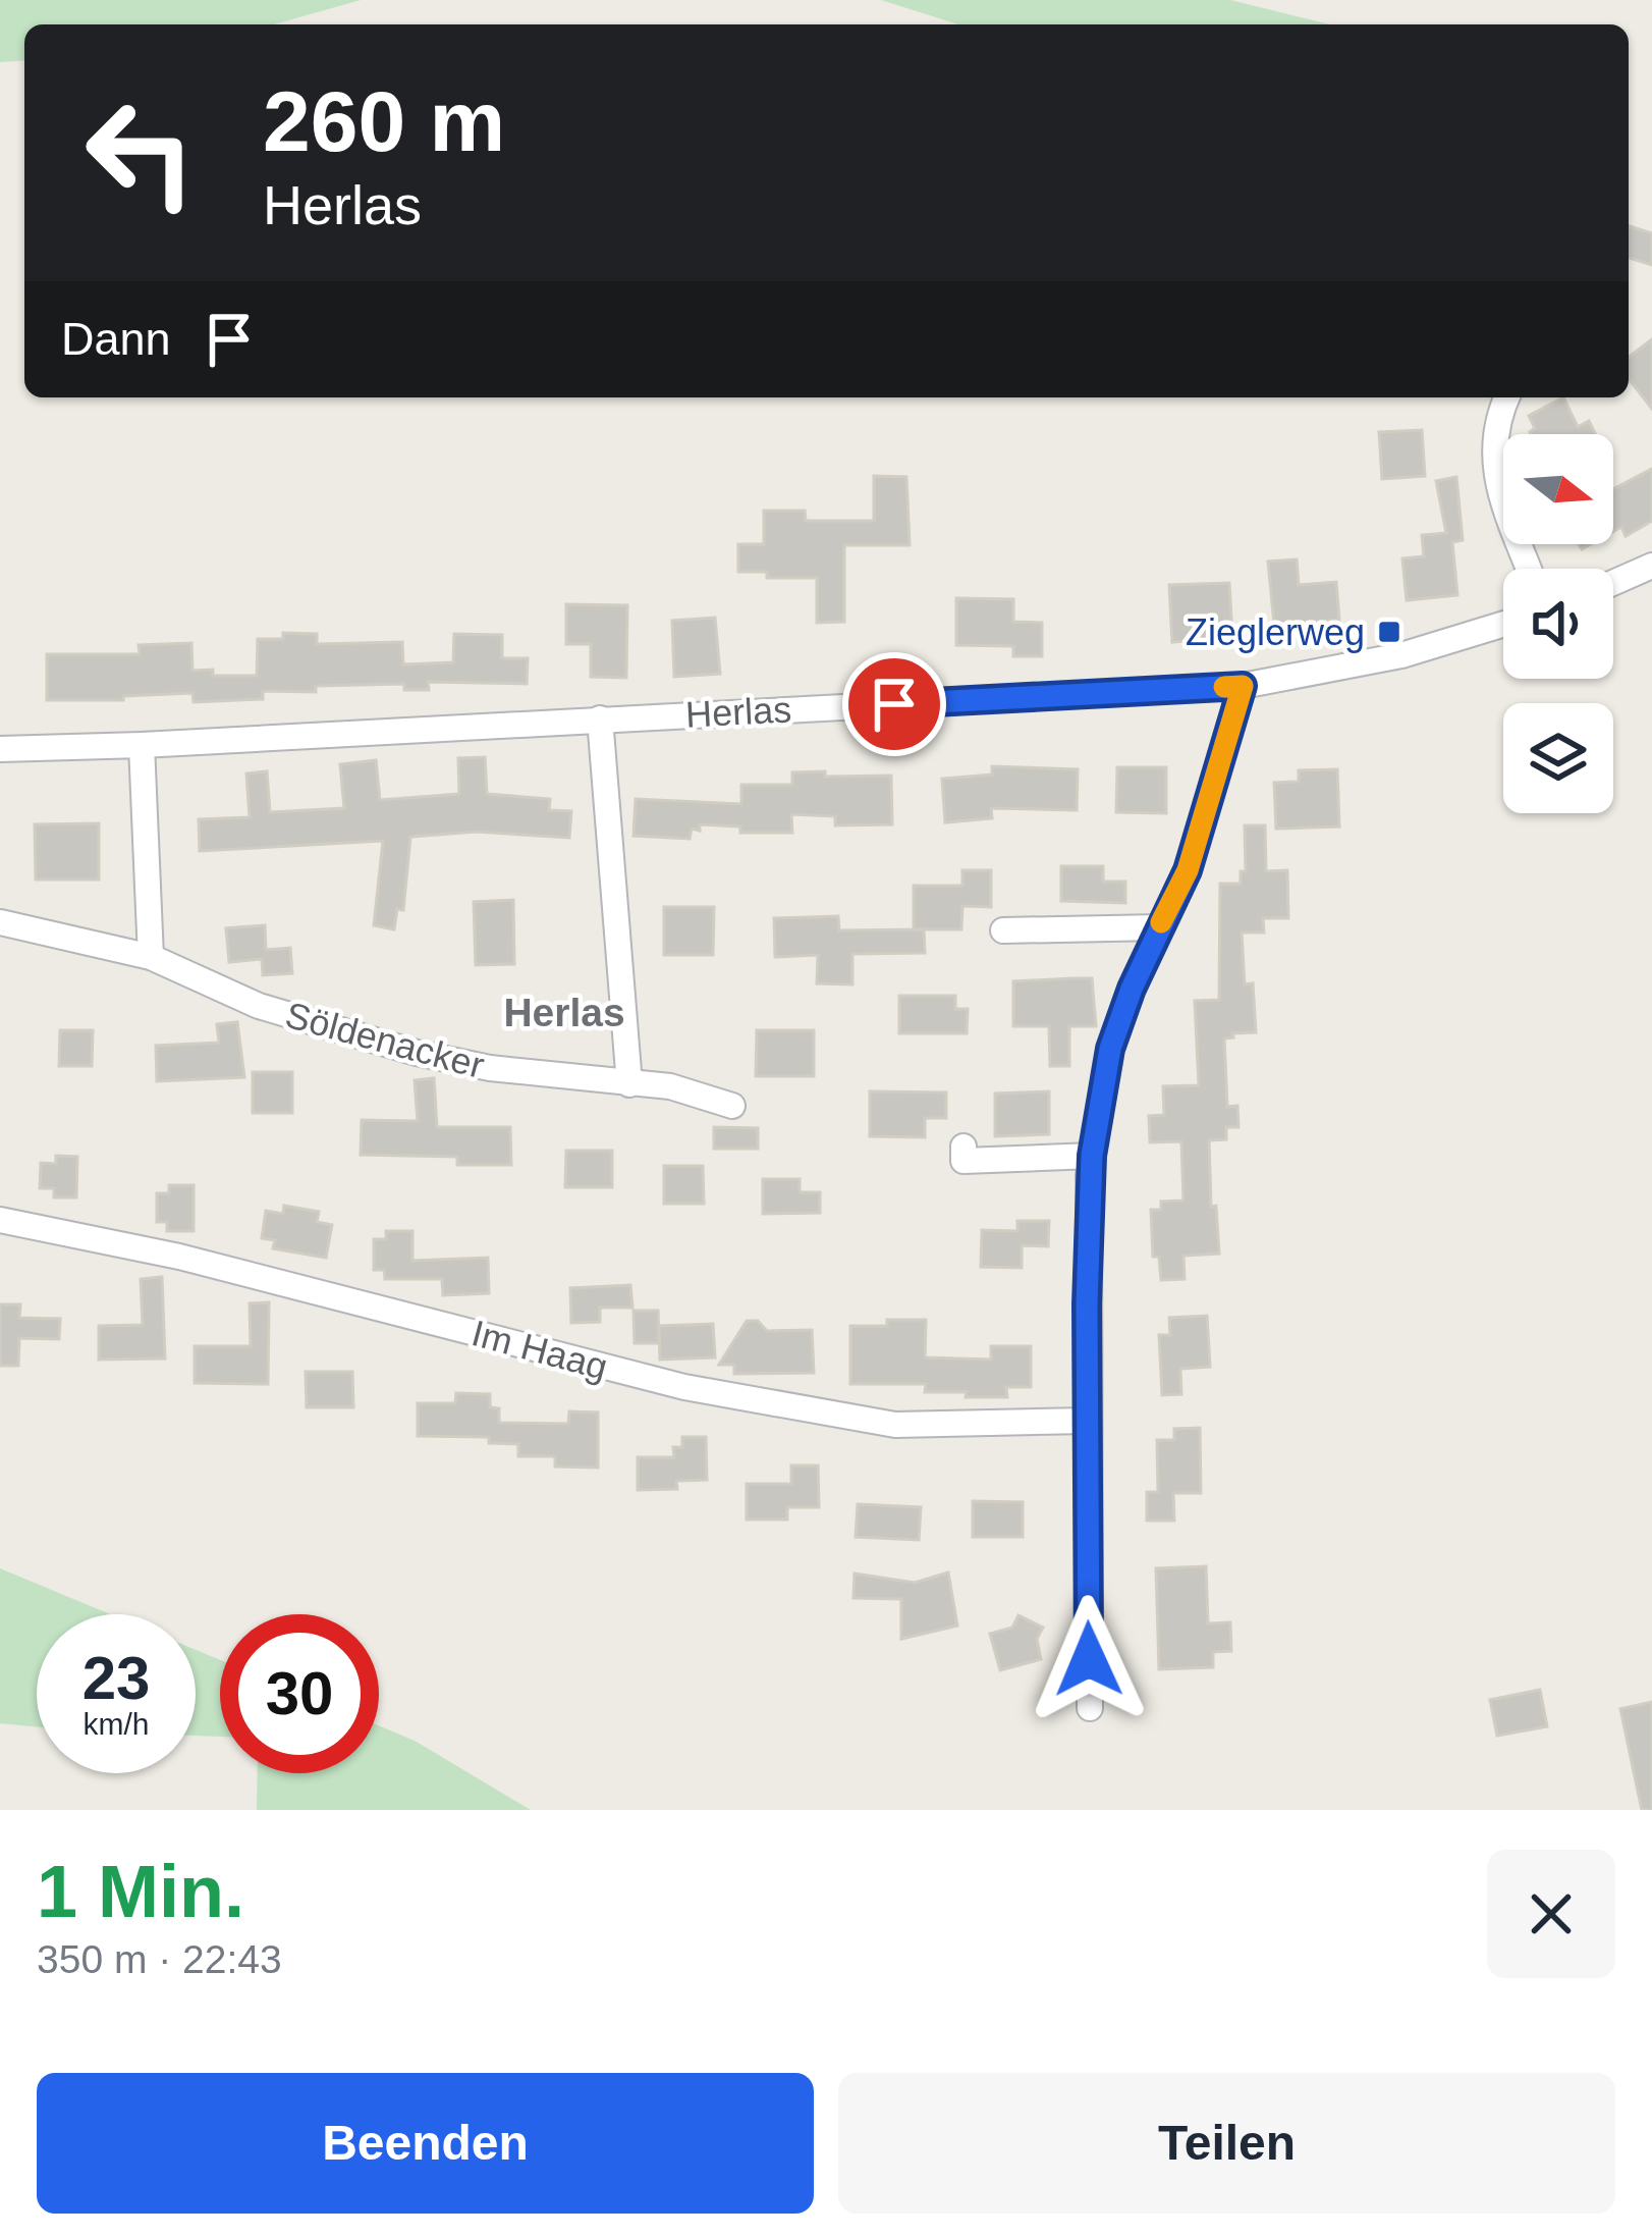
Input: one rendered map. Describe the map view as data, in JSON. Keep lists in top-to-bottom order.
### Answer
{
  "streets": {
    "street": ["Herlas", "Söldenacker", "Im Haag"]
  },
  "districts": ["Herlas"],
  "places": {
    "transit": ["Zieglerweg"]
  },
  "north": "right",
  "page": {
    "turn": ["260 m", "Herlas"],
    "then": "Dann",
    "speed": "23 km/h",
    "limit": "30",
    "heading": ["1 Min.", "350 m · 22:43"],
    "buttons": ["Beenden", "Teilen"]
  }
}
